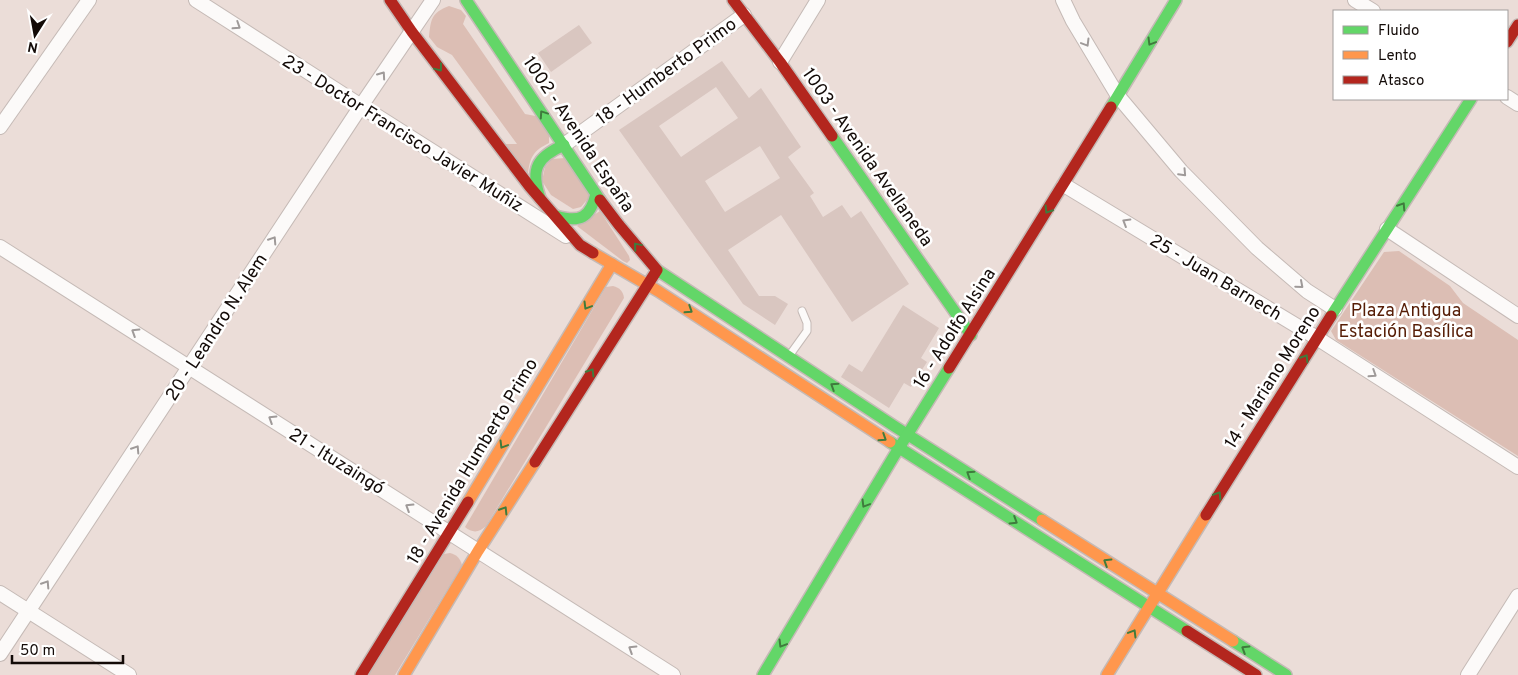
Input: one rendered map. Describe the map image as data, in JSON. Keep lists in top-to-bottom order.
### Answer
{
  "streets": {
    "street": [
      "18 - Humberto Primo",
      "23 - Doctor Francisco Javier Muñiz",
      "1002 - Avenida España",
      "1003 - Avenida Avellaneda",
      "25 - Juan Barnech",
      "20 - Leandro N. Alem",
      "16 - Adolfo Alsina",
      "14 - Mariano Moreno",
      "21 - Ituzaingó",
      "18 - Avenida Humberto Primo"
    ]
  },
  "crossings": [
    ["18 - Humberto Primo", "1002 - Avenida España"],
    ["18 - Humberto Primo", "1003 - Avenida Avellaneda"],
    ["23 - Doctor Francisco Javier Muñiz", "20 - Leandro N. Alem"],
    ["23 - Doctor Francisco Javier Muñiz", "16 - Adolfo Alsina"],
    ["23 - Doctor Francisco Javier Muñiz", "14 - Mariano Moreno"],
    ["23 - Doctor Francisco Javier Muñiz", "18 - Avenida Humberto Primo"],
    ["1002 - Avenida España", "16 - Adolfo Alsina"],
    ["1002 - Avenida España", "14 - Mariano Moreno"],
    ["1003 - Avenida Avellaneda", "16 - Adolfo Alsina"],
    ["25 - Juan Barnech", "16 - Adolfo Alsina"],
    ["25 - Juan Barnech", "14 - Mariano Moreno"],
    ["20 - Leandro N. Alem", "21 - Ituzaingó"],
    ["21 - Ituzaingó", "18 - Avenida Humberto Primo"]
  ],
  "one_way": [
    "23 - Doctor Francisco Javier Muñiz",
    "1002 - Avenida España",
    "20 - Leandro N. Alem",
    "16 - Adolfo Alsina",
    "14 - Mariano Moreno",
    "21 - Ituzaingó"
  ],
  "parks": ["Plaza Antigua Estación Basílica"],
  "legend": ["Fluido", "Lento", "Atasco"],
  "scale_bar": "50 m",
  "north": "bottom"
}
